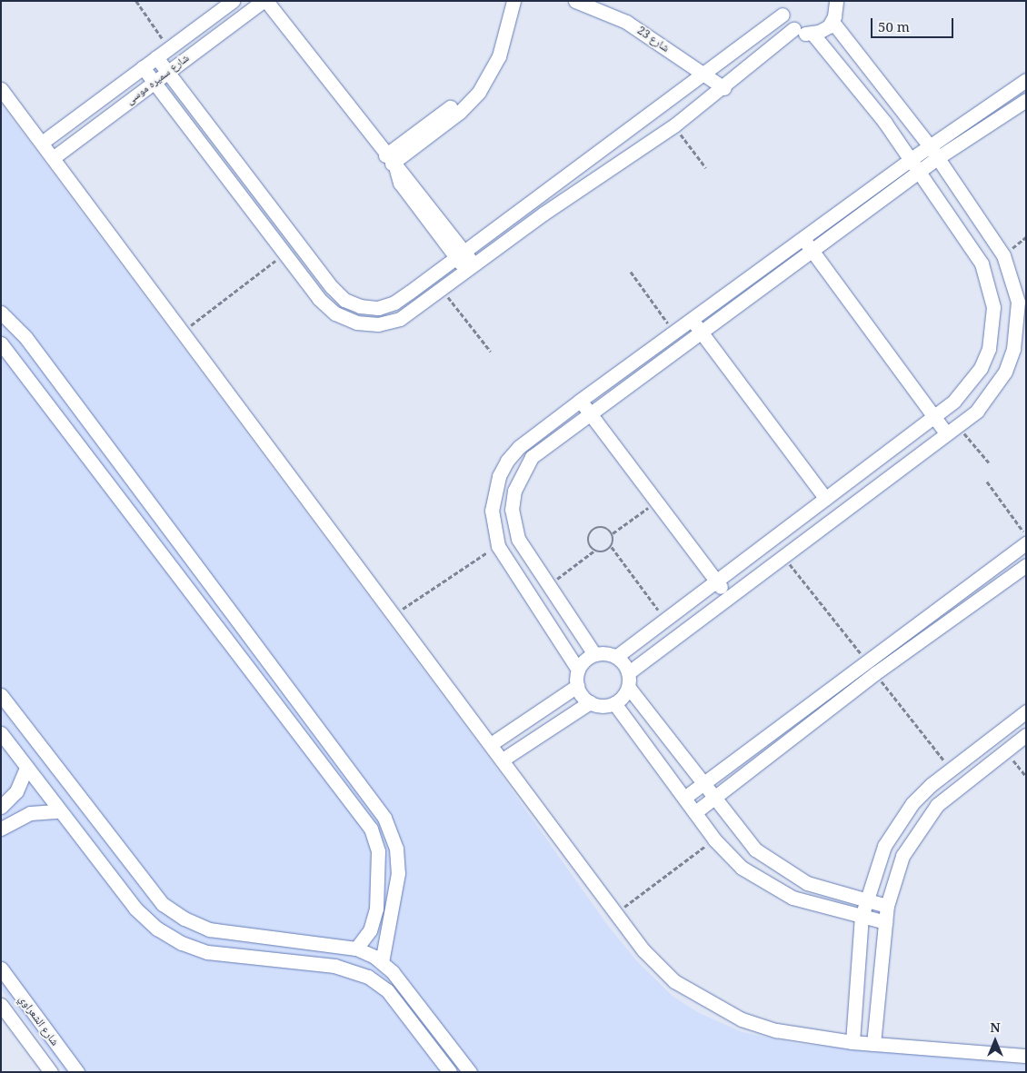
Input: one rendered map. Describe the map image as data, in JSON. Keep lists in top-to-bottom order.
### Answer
{
  "streets": {
    "street": ["شارع 23", "شارع سميره موسى", "شارع الشعراوي"]
  },
  "scale_bar": "50 m",
  "north": "top"
}
